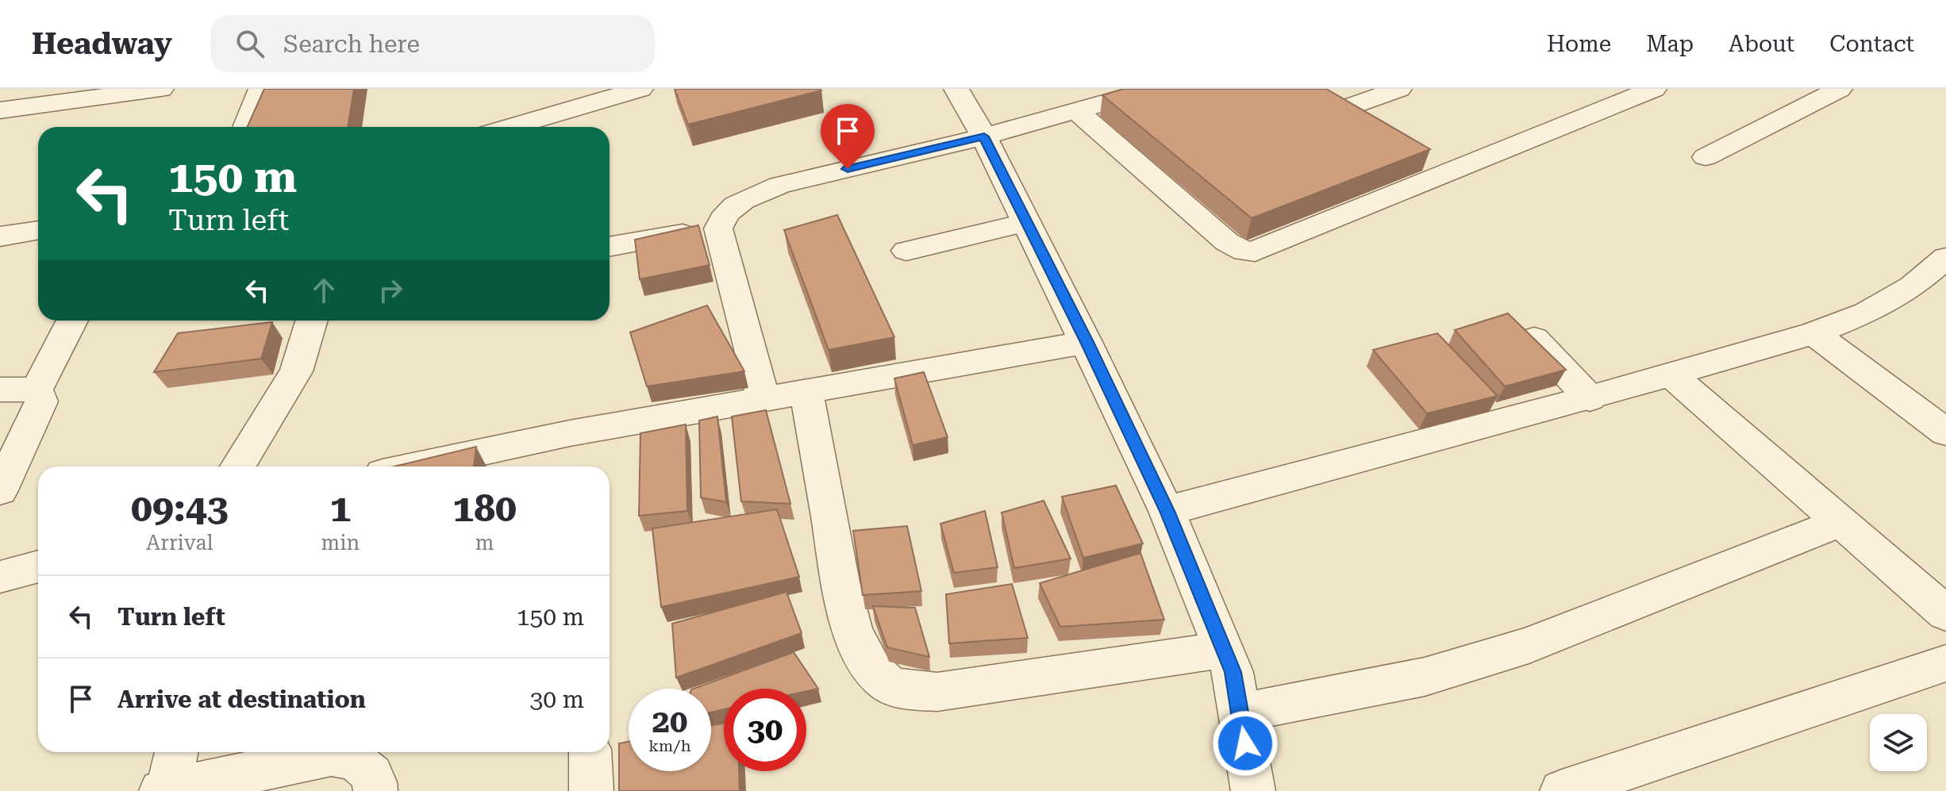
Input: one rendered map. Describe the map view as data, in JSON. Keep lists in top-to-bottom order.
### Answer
{
  "page": {
    "header": "Headway",
    "search": "Search here",
    "nav": [
      "Home",
      "Map",
      "About",
      "Contact"
    ],
    "turn": ["150 m", "Turn left"],
    "eta": [
      "09:43",
      "Arrival",
      "1",
      "min",
      "180",
      "m"
    ],
    "list": [
      {
        "name": "Turn left",
        "value": "150 m"
      },
      {
        "name": "Arrive at destination",
        "value": "30 m"
      }
    ],
    "speed": "20 km/h",
    "limit": "30"
  }
}
